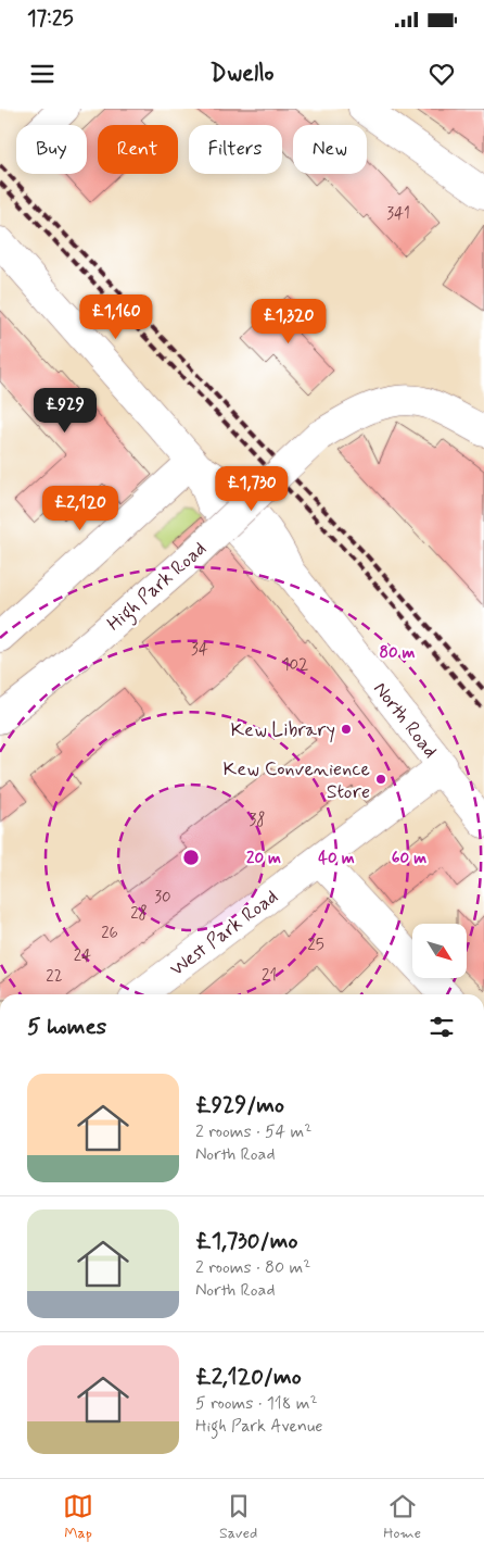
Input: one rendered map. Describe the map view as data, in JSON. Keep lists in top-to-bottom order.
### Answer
{
  "streets": {
    "main road": ["High Park Road", "North Road", "West Park Road"]
  },
  "crossings": [
    ["North Road", "West Park Road"]
  ],
  "places": ["Kew Library", "Kew Convenience Store"],
  "house_numbers": [
    "341",
    "34",
    "102",
    "38",
    "30",
    "28",
    "26",
    "25",
    "24",
    "21",
    "22"
  ],
  "north": "bottom right",
  "page": {
    "status": "17:25",
    "header": "Dwello",
    "chip": [
      "Buy",
      "Rent",
      "Filters",
      "New"
    ],
    "price": [
      "£1,160",
      "£1,320",
      "£929",
      "£1,730",
      "£2,120"
    ],
    "heading": "5 homes",
    "list": [
      {
        "name": "£929/mo",
        "note": "2 rooms · 54 m² · North Road"
      },
      {
        "name": "£1,730/mo",
        "note": "2 rooms · 80 m² · North Road"
      },
      {
        "name": "£2,120/mo",
        "note": "5 rooms · 118 m² · High Park Avenue"
      }
    ],
    "tabs": ["Map", "Saved", "Home"]
  },
  "rings": [
    "80 m",
    "20 m",
    "40 m",
    "60 m"
  ]
}
